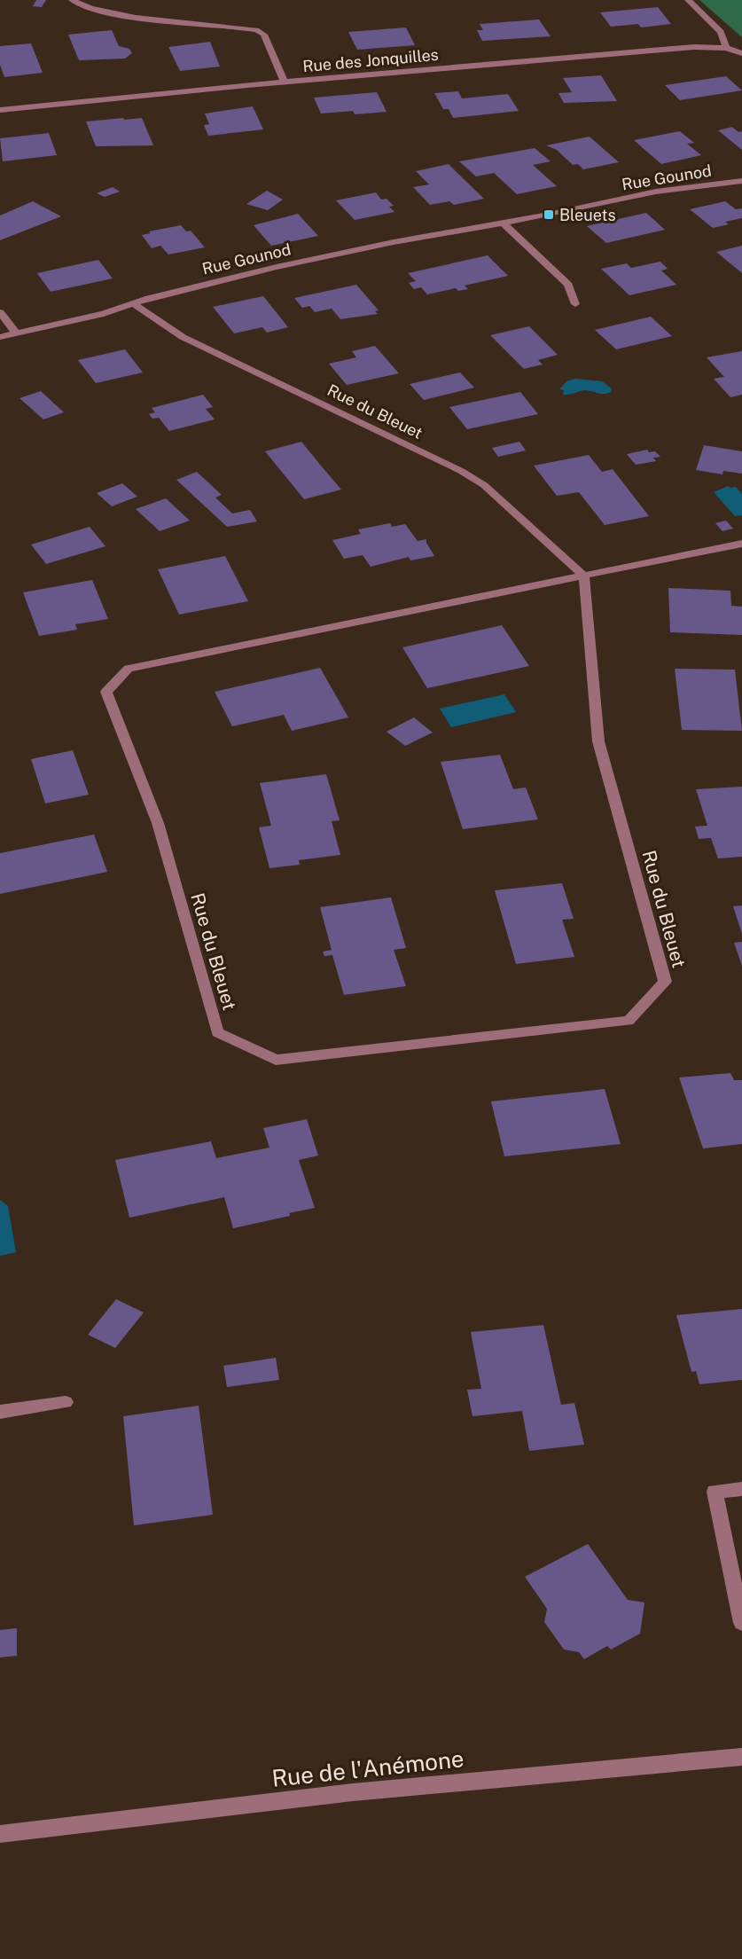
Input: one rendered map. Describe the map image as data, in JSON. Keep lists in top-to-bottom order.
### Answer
{
  "streets": {
    "street": [
      "Rue des Jonquilles",
      "Rue Gounod",
      "Rue du Bleuet",
      "Rue de l'Anémone"
    ]
  },
  "crossings": [
    ["Rue Gounod", "Rue du Bleuet"]
  ],
  "places": {
    "transit": ["Bleuets"]
  }
}
